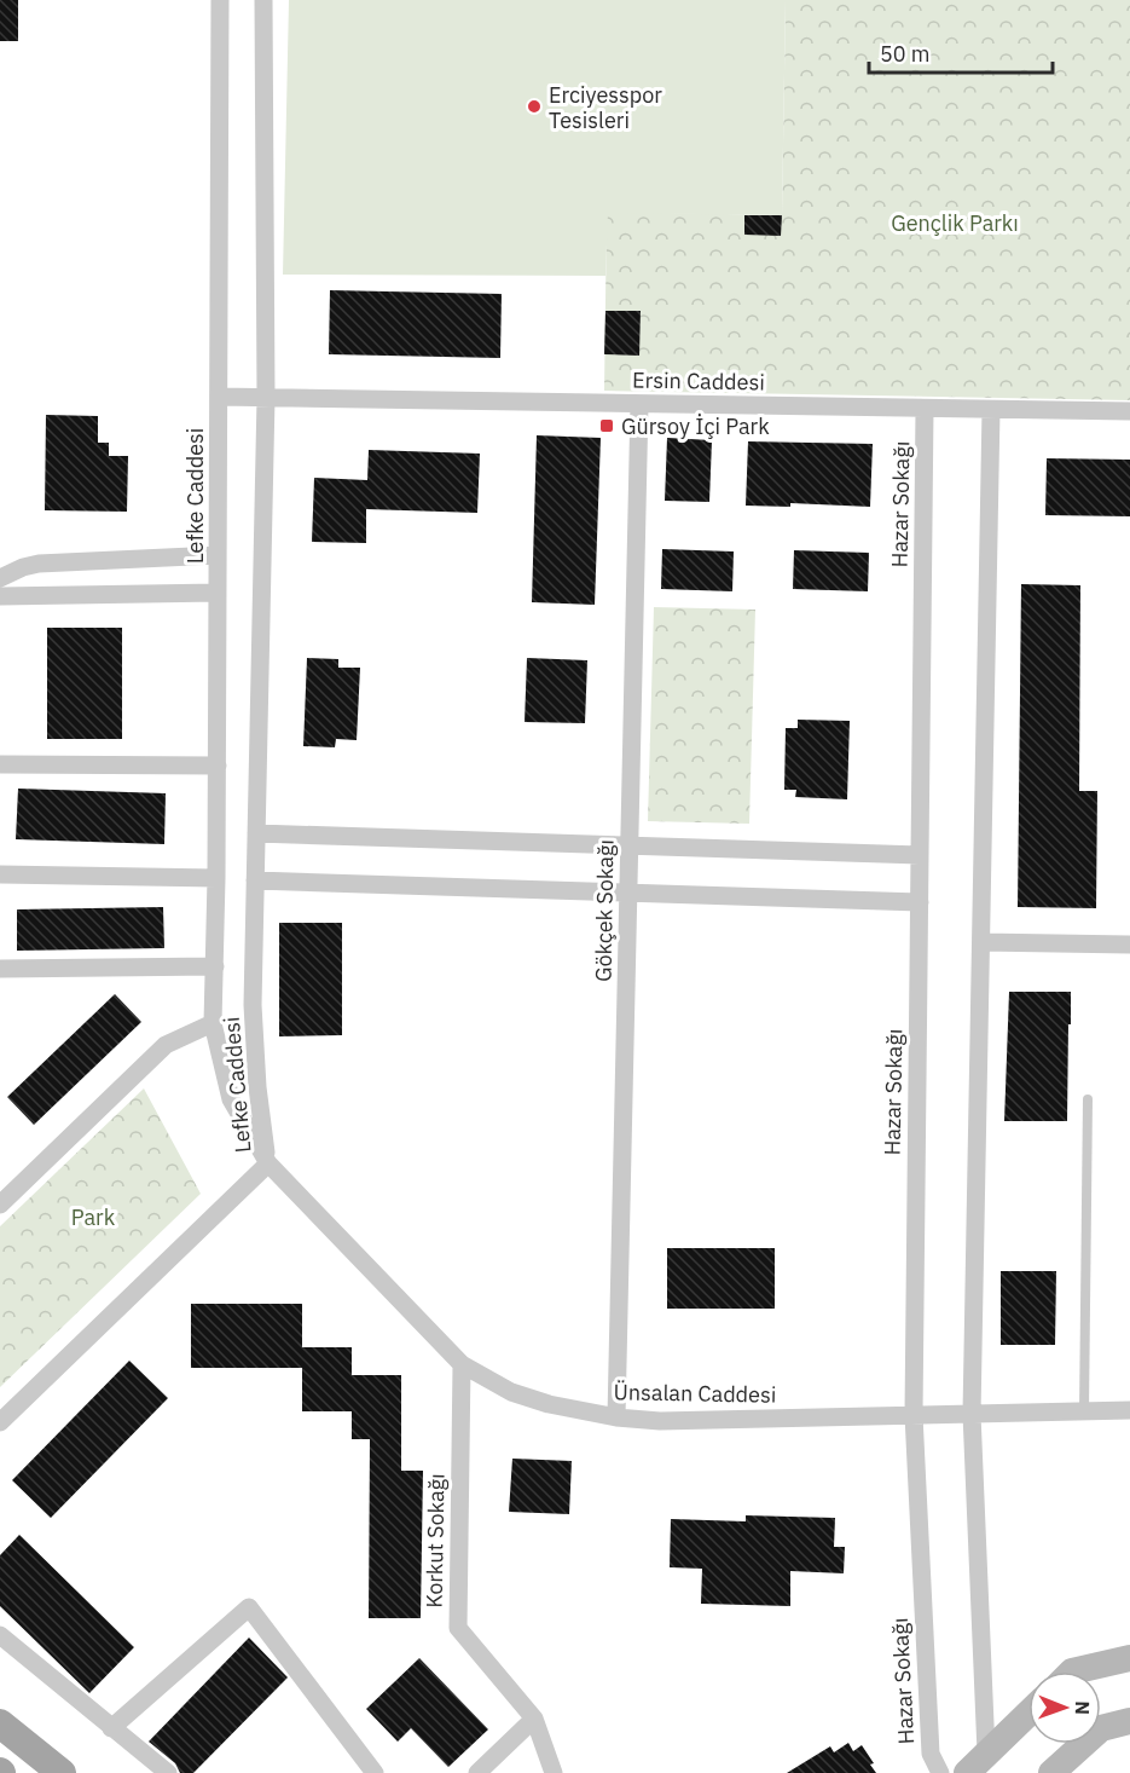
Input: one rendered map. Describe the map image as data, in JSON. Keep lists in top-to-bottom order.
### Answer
{
  "streets": {
    "street": [
      "Ersin Caddesi",
      "Lefke Caddesi",
      "Hazar Sokağı",
      "Gökçek Sokağı",
      "Ünsalan Caddesi",
      "Korkut Sokağı"
    ]
  },
  "crossings": [
    ["Ersin Caddesi", "Lefke Caddesi"],
    ["Ersin Caddesi", "Hazar Sokağı"],
    ["Ersin Caddesi", "Gökçek Sokağı"],
    ["Lefke Caddesi", "Ünsalan Caddesi"],
    ["Hazar Sokağı", "Ünsalan Caddesi"],
    ["Gökçek Sokağı", "Ünsalan Caddesi"],
    ["Ünsalan Caddesi", "Korkut Sokağı"]
  ],
  "parks": ["Gençlik Parkı", "Park"],
  "places": {
    "other": ["Erciyesspor Tesisleri"],
    "transit": ["Gürsoy İçi Park"]
  },
  "scale_bar": "50 m",
  "north": "right"
}
